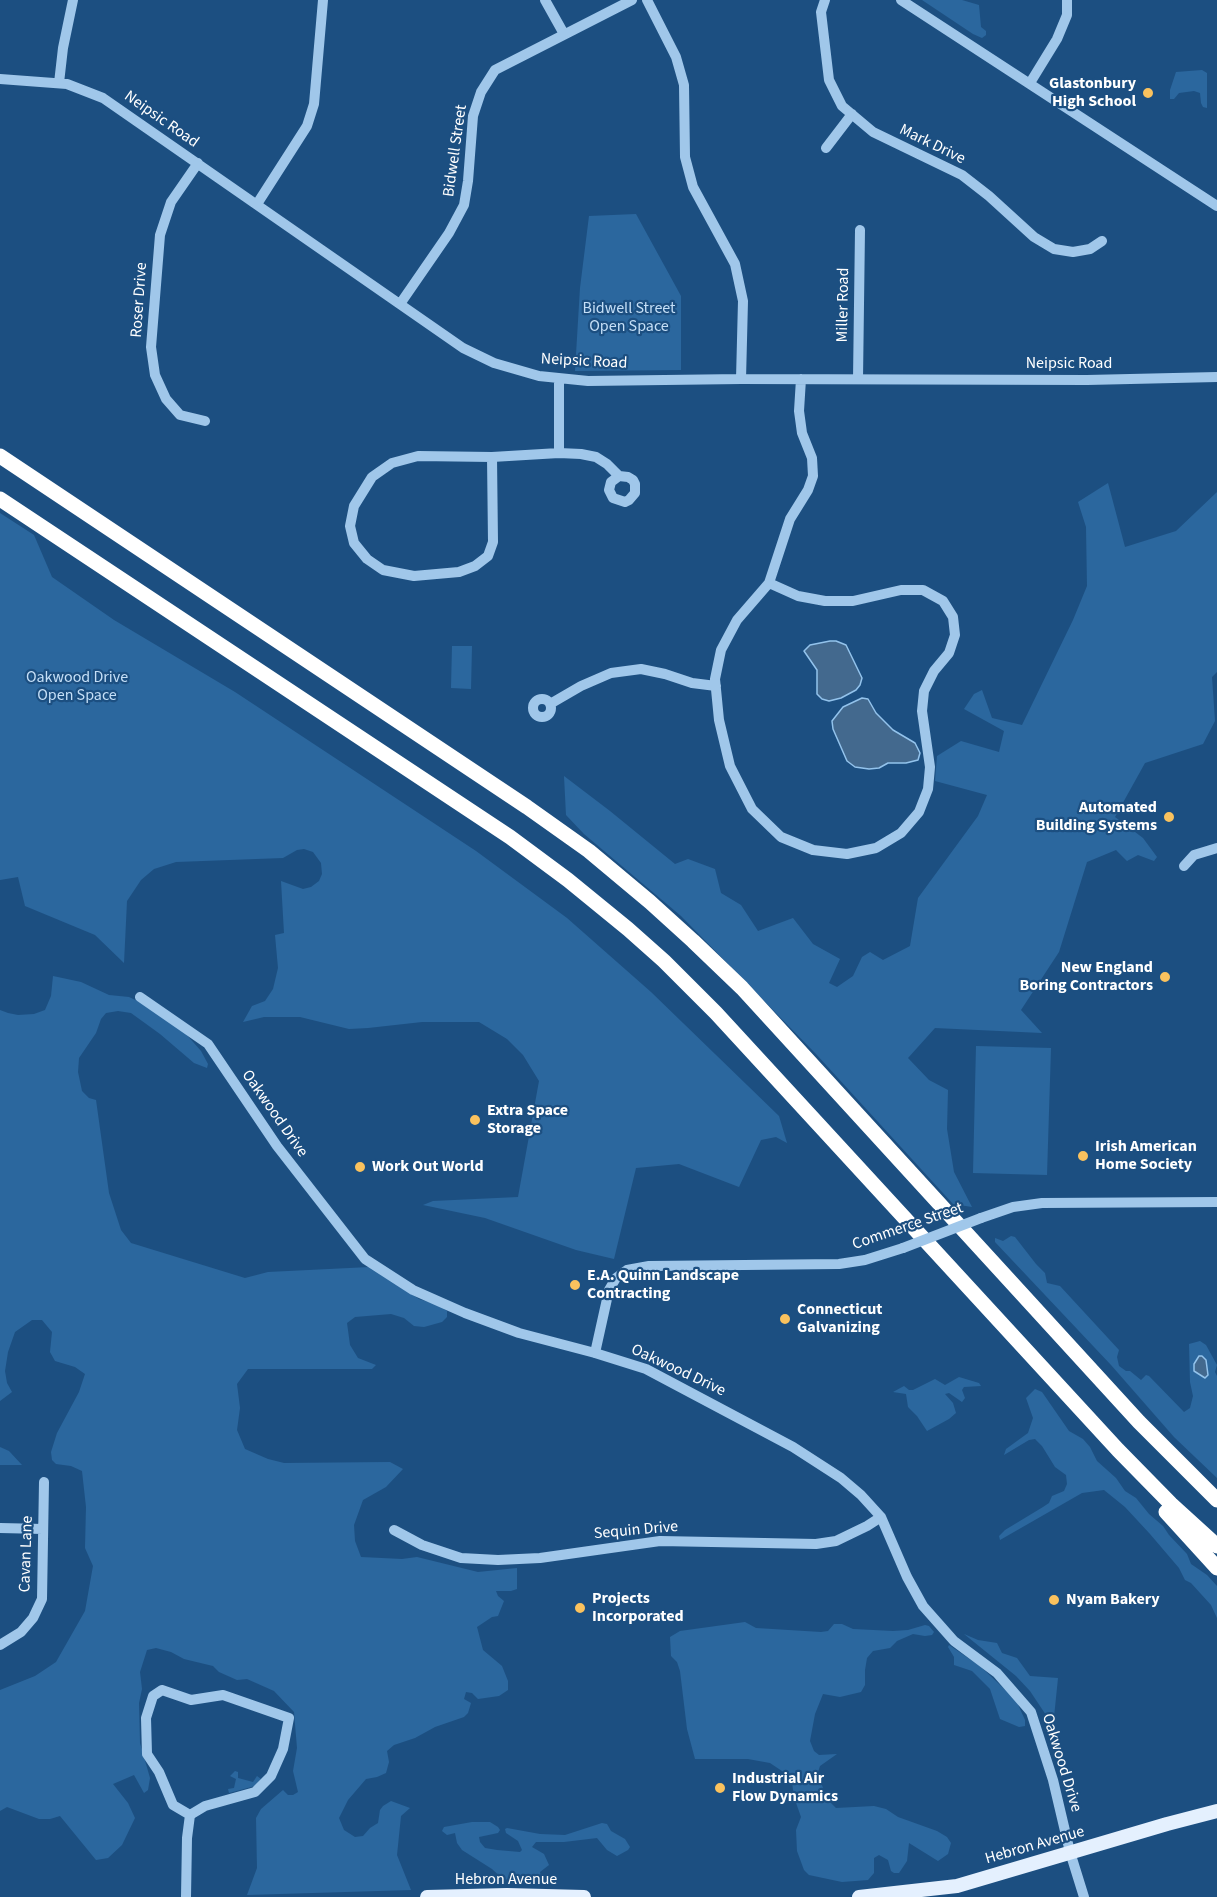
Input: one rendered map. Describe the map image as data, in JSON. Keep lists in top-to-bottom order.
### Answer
{
  "streets": {
    "main road": ["Hebron Avenue"],
    "street": [
      "Neipsic Road",
      "Mark Drive",
      "Bidwell Street",
      "Roser Drive",
      "Miller Road",
      "Oakwood Drive",
      "Commerce Street",
      "Sequin Drive",
      "Cavan Lane"
    ]
  },
  "crossings": [
    ["Neipsic Road", "Bidwell Street"],
    ["Neipsic Road", "Roser Drive"],
    ["Neipsic Road", "Miller Road"],
    ["Oakwood Drive", "Commerce Street"],
    ["Oakwood Drive", "Sequin Drive"],
    ["Oakwood Drive", "Hebron Avenue"]
  ],
  "parks": ["Bidwell Street Open Space", "Oakwood Drive Open Space"],
  "places": [
    "Glastonbury High School",
    "Automated Building Systems",
    "New England Boring Contractors",
    "Extra Space Storage",
    "Irish American Home Society",
    "Work Out World",
    "E.A. Quinn Landscape Contracting",
    "Connecticut Galvanizing",
    "Nyam Bakery",
    "Projects Incorporated",
    "Industrial Air Flow Dynamics"
  ]
}
